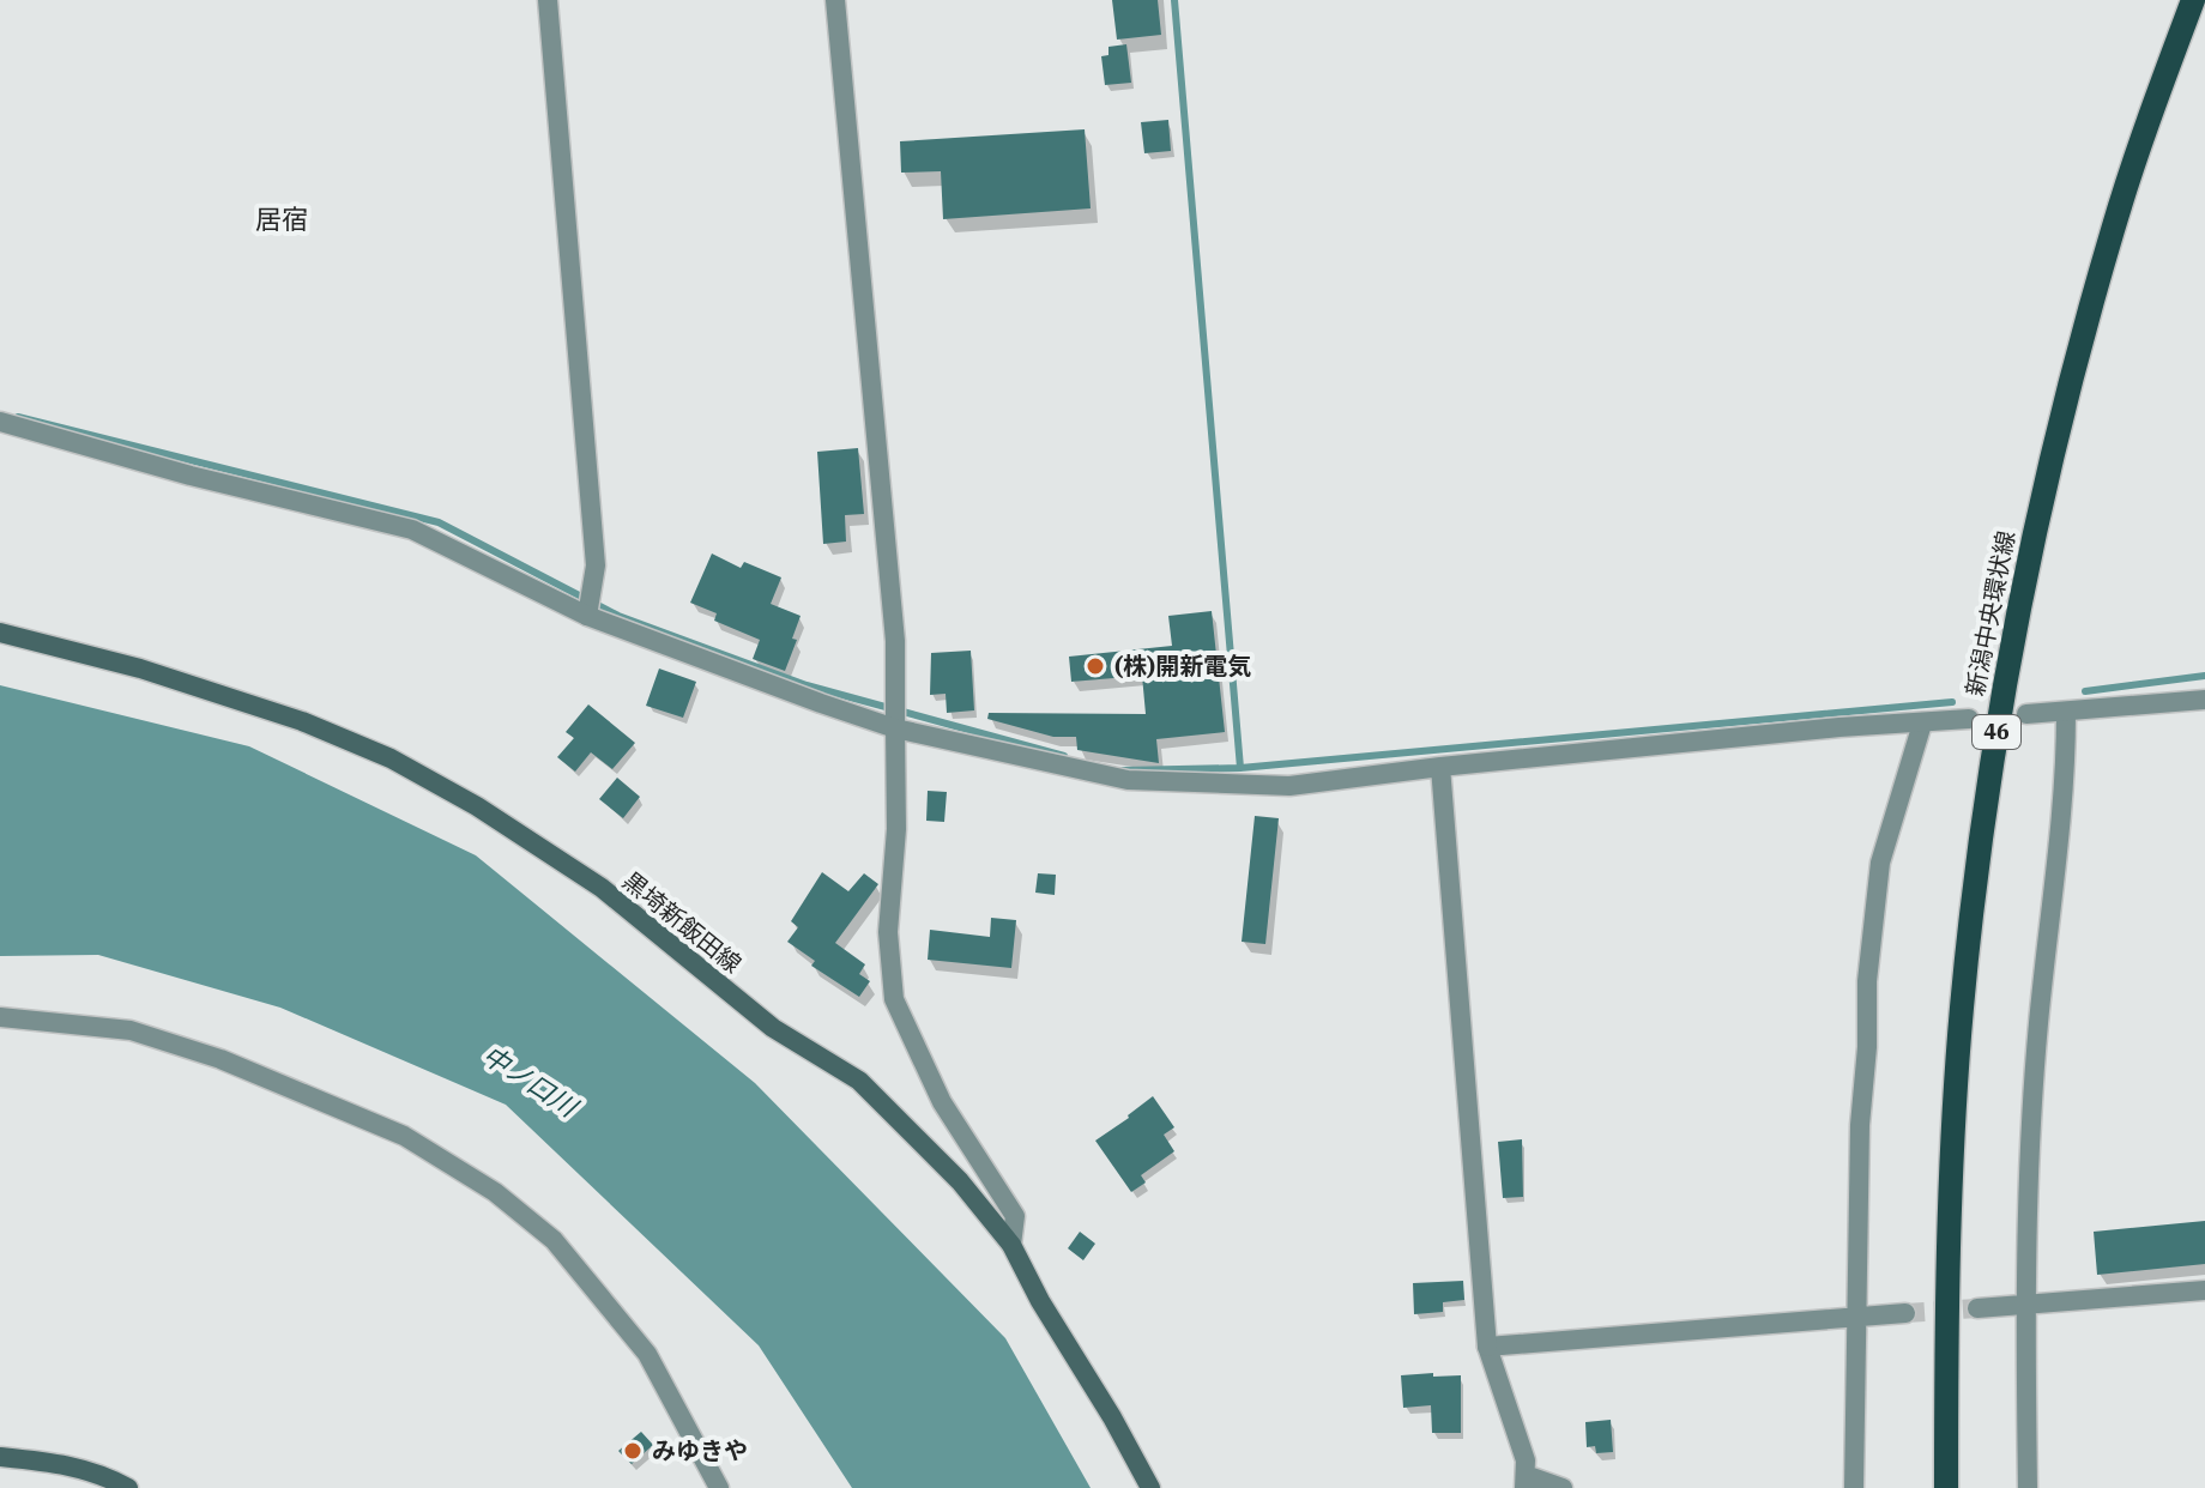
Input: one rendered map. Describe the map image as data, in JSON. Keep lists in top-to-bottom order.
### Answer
{
  "streets": {
    "main road": ["新潟中央環状線", "46", "黒埼新飯田線"]
  },
  "districts": ["居宿"],
  "water": ["中ノ口川"],
  "places": ["(株)開新電気", "みゆきや"]
}
